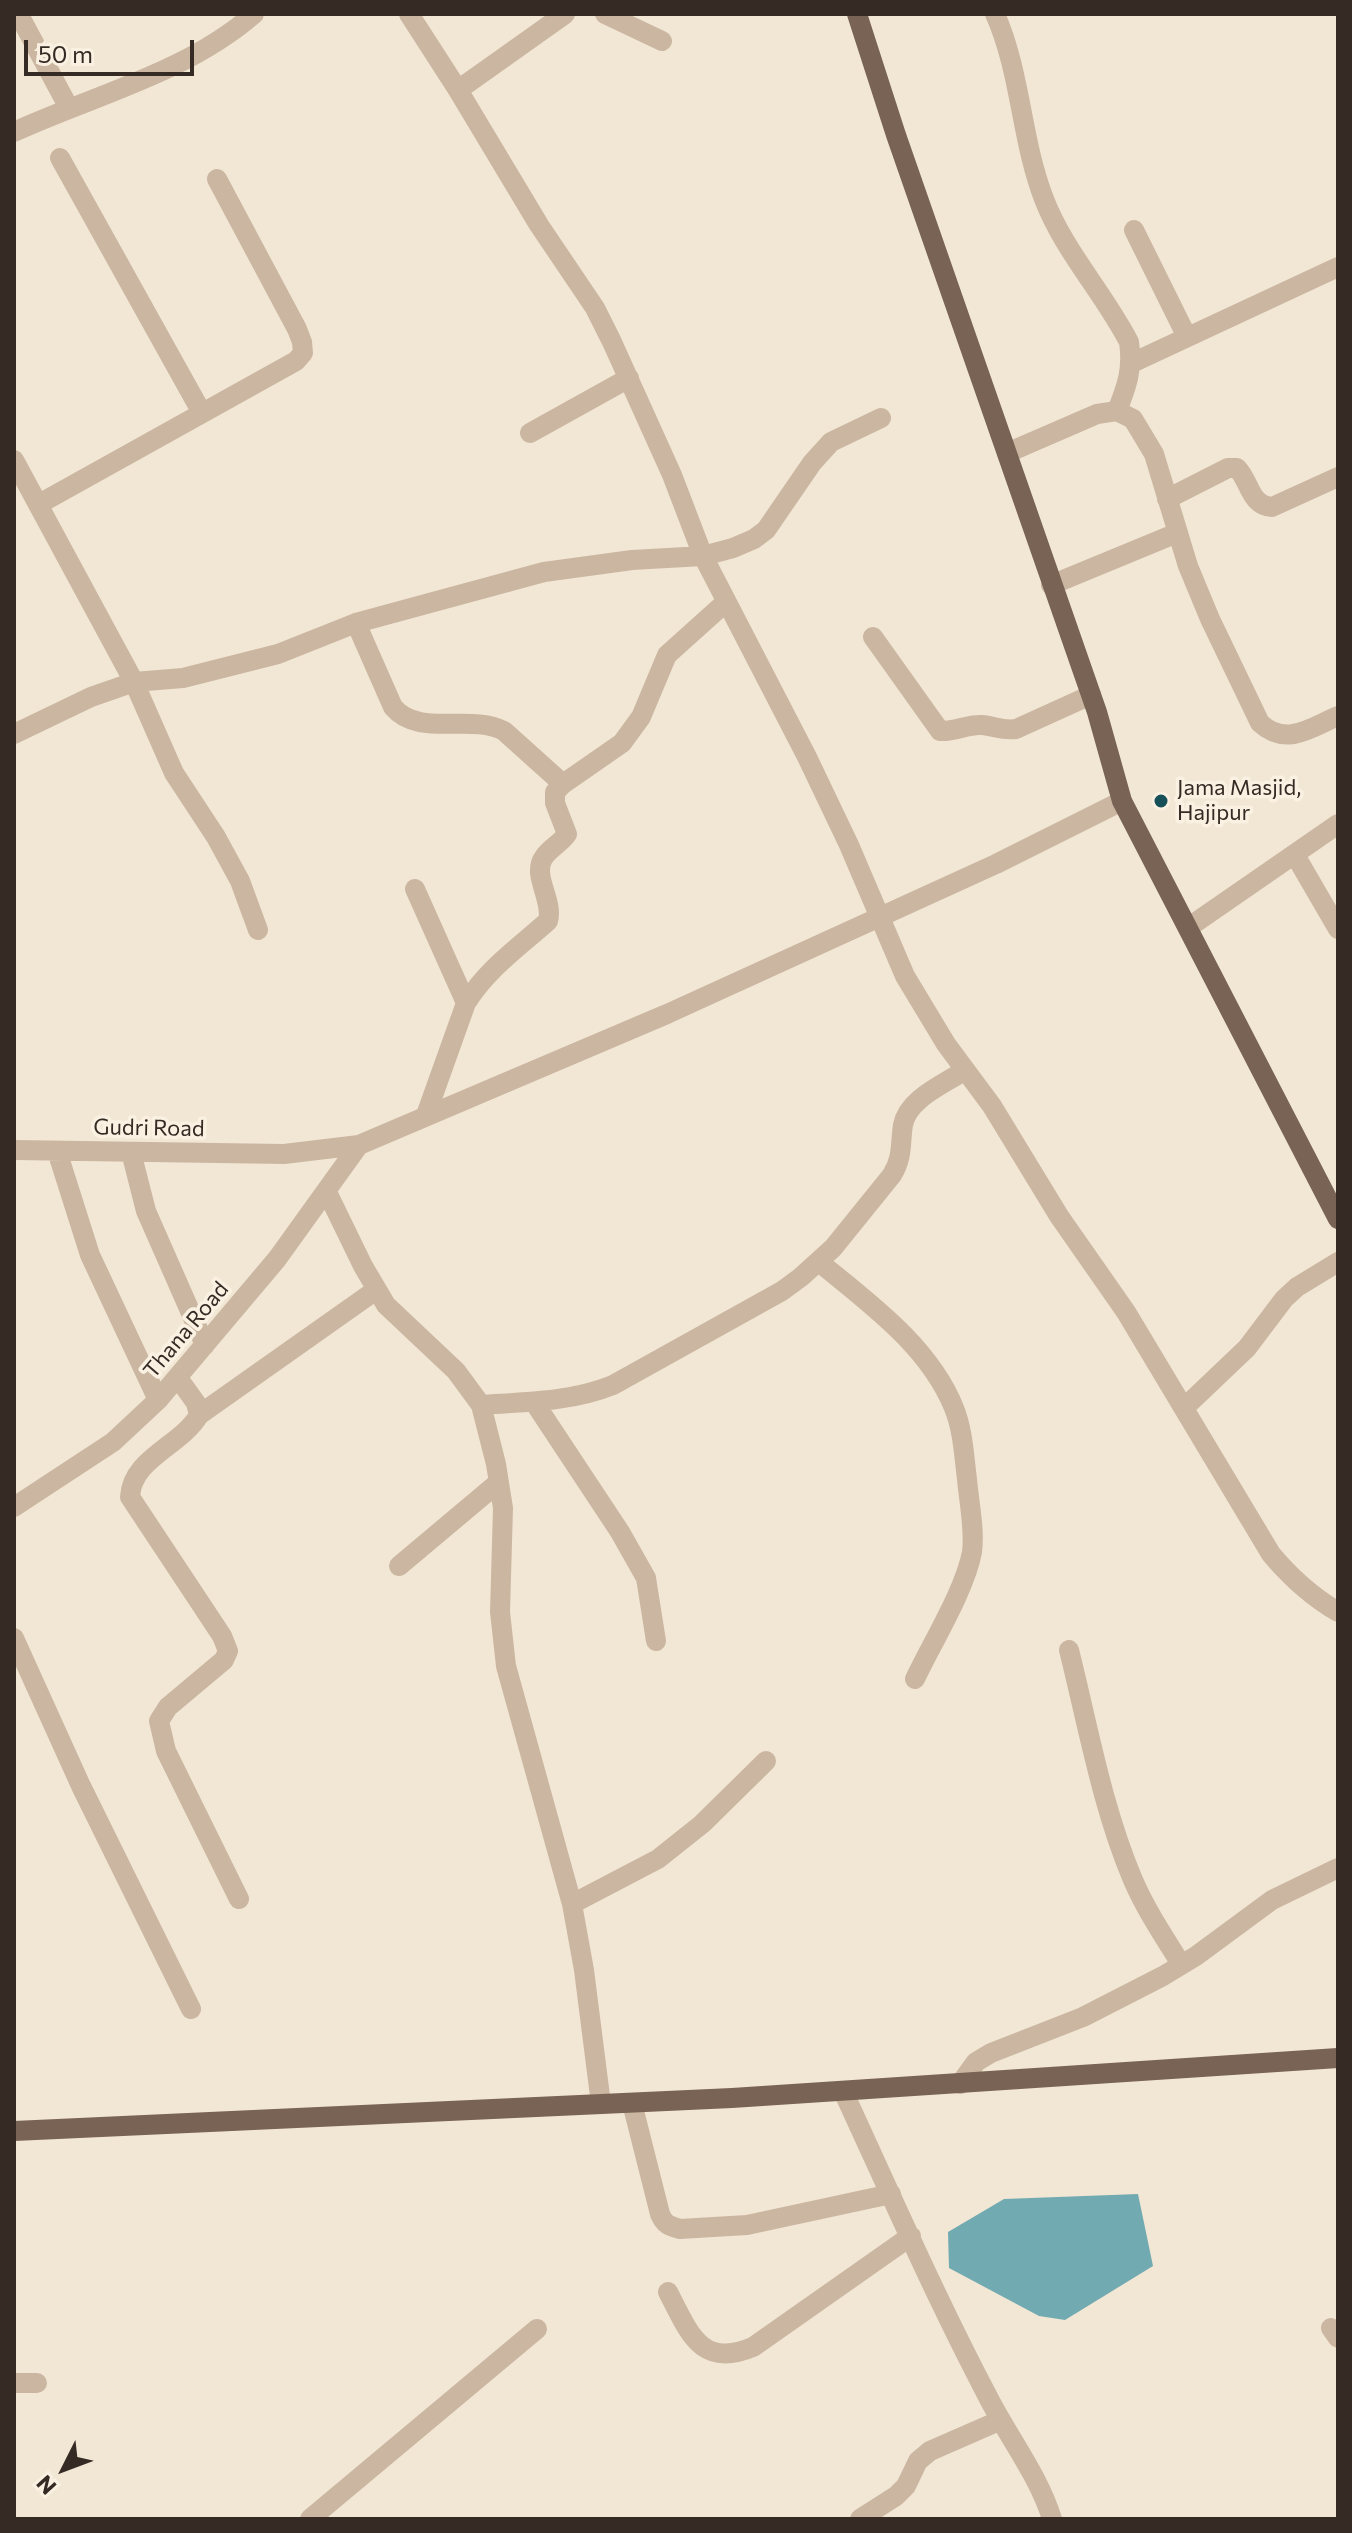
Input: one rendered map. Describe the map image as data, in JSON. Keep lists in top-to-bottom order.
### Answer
{
  "streets": {
    "street": ["Gudri Road", "Thana Road"]
  },
  "crossings": [
    ["Gudri Road", "Thana Road"]
  ],
  "places": ["Jama Masjid, Hajipur"],
  "scale_bar": "50 m",
  "north": "bottom left"
}
